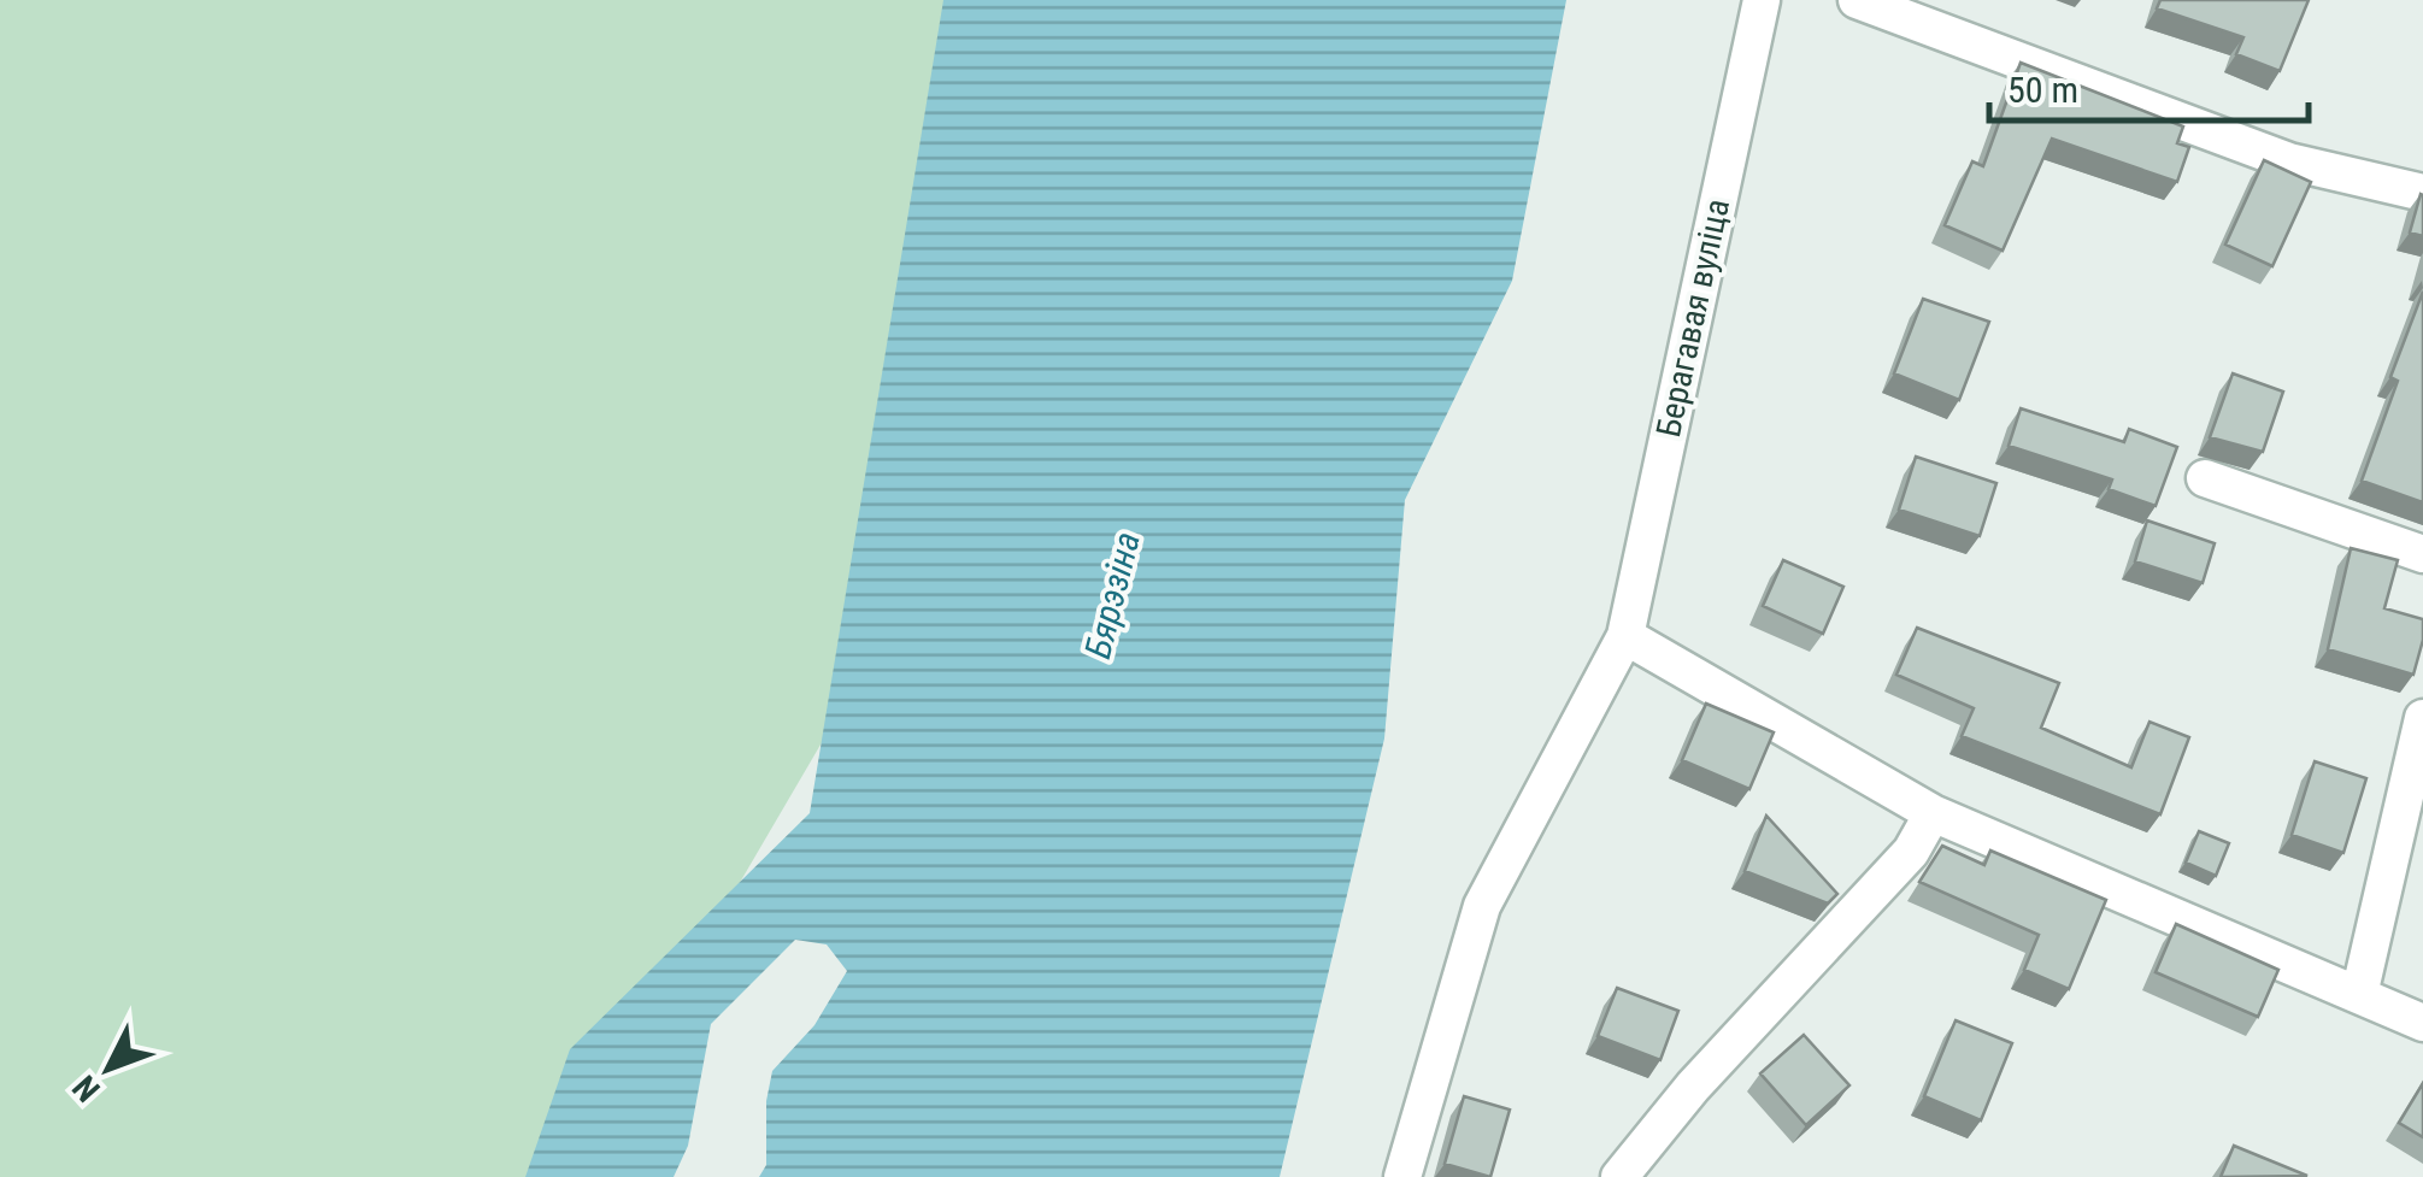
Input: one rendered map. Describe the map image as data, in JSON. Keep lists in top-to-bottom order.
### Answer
{
  "streets": {
    "street": ["Берагавая вуліца"]
  },
  "water": ["Бярэзіна"],
  "scale_bar": "50 m",
  "north": "bottom left"
}
